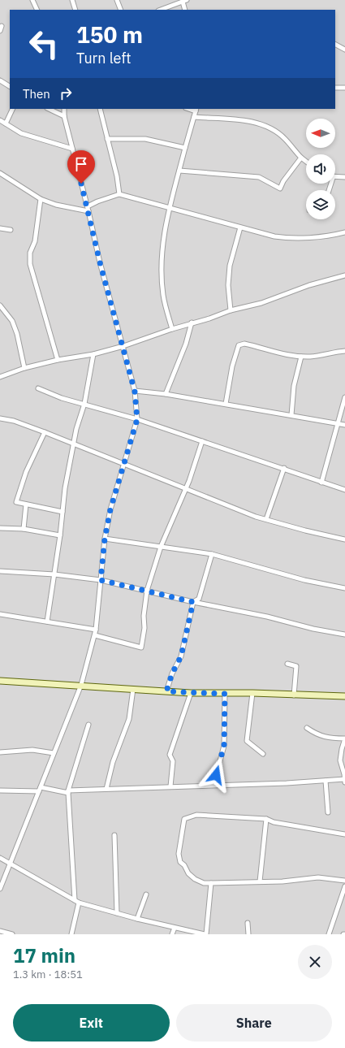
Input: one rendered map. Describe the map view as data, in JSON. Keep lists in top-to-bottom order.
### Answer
{
  "north": "left",
  "page": {
    "turn": ["150 m", "Turn left"],
    "then": "Then",
    "heading": ["17 min", "1.3 km · 18:51"],
    "buttons": ["Exit", "Share"]
  }
}
